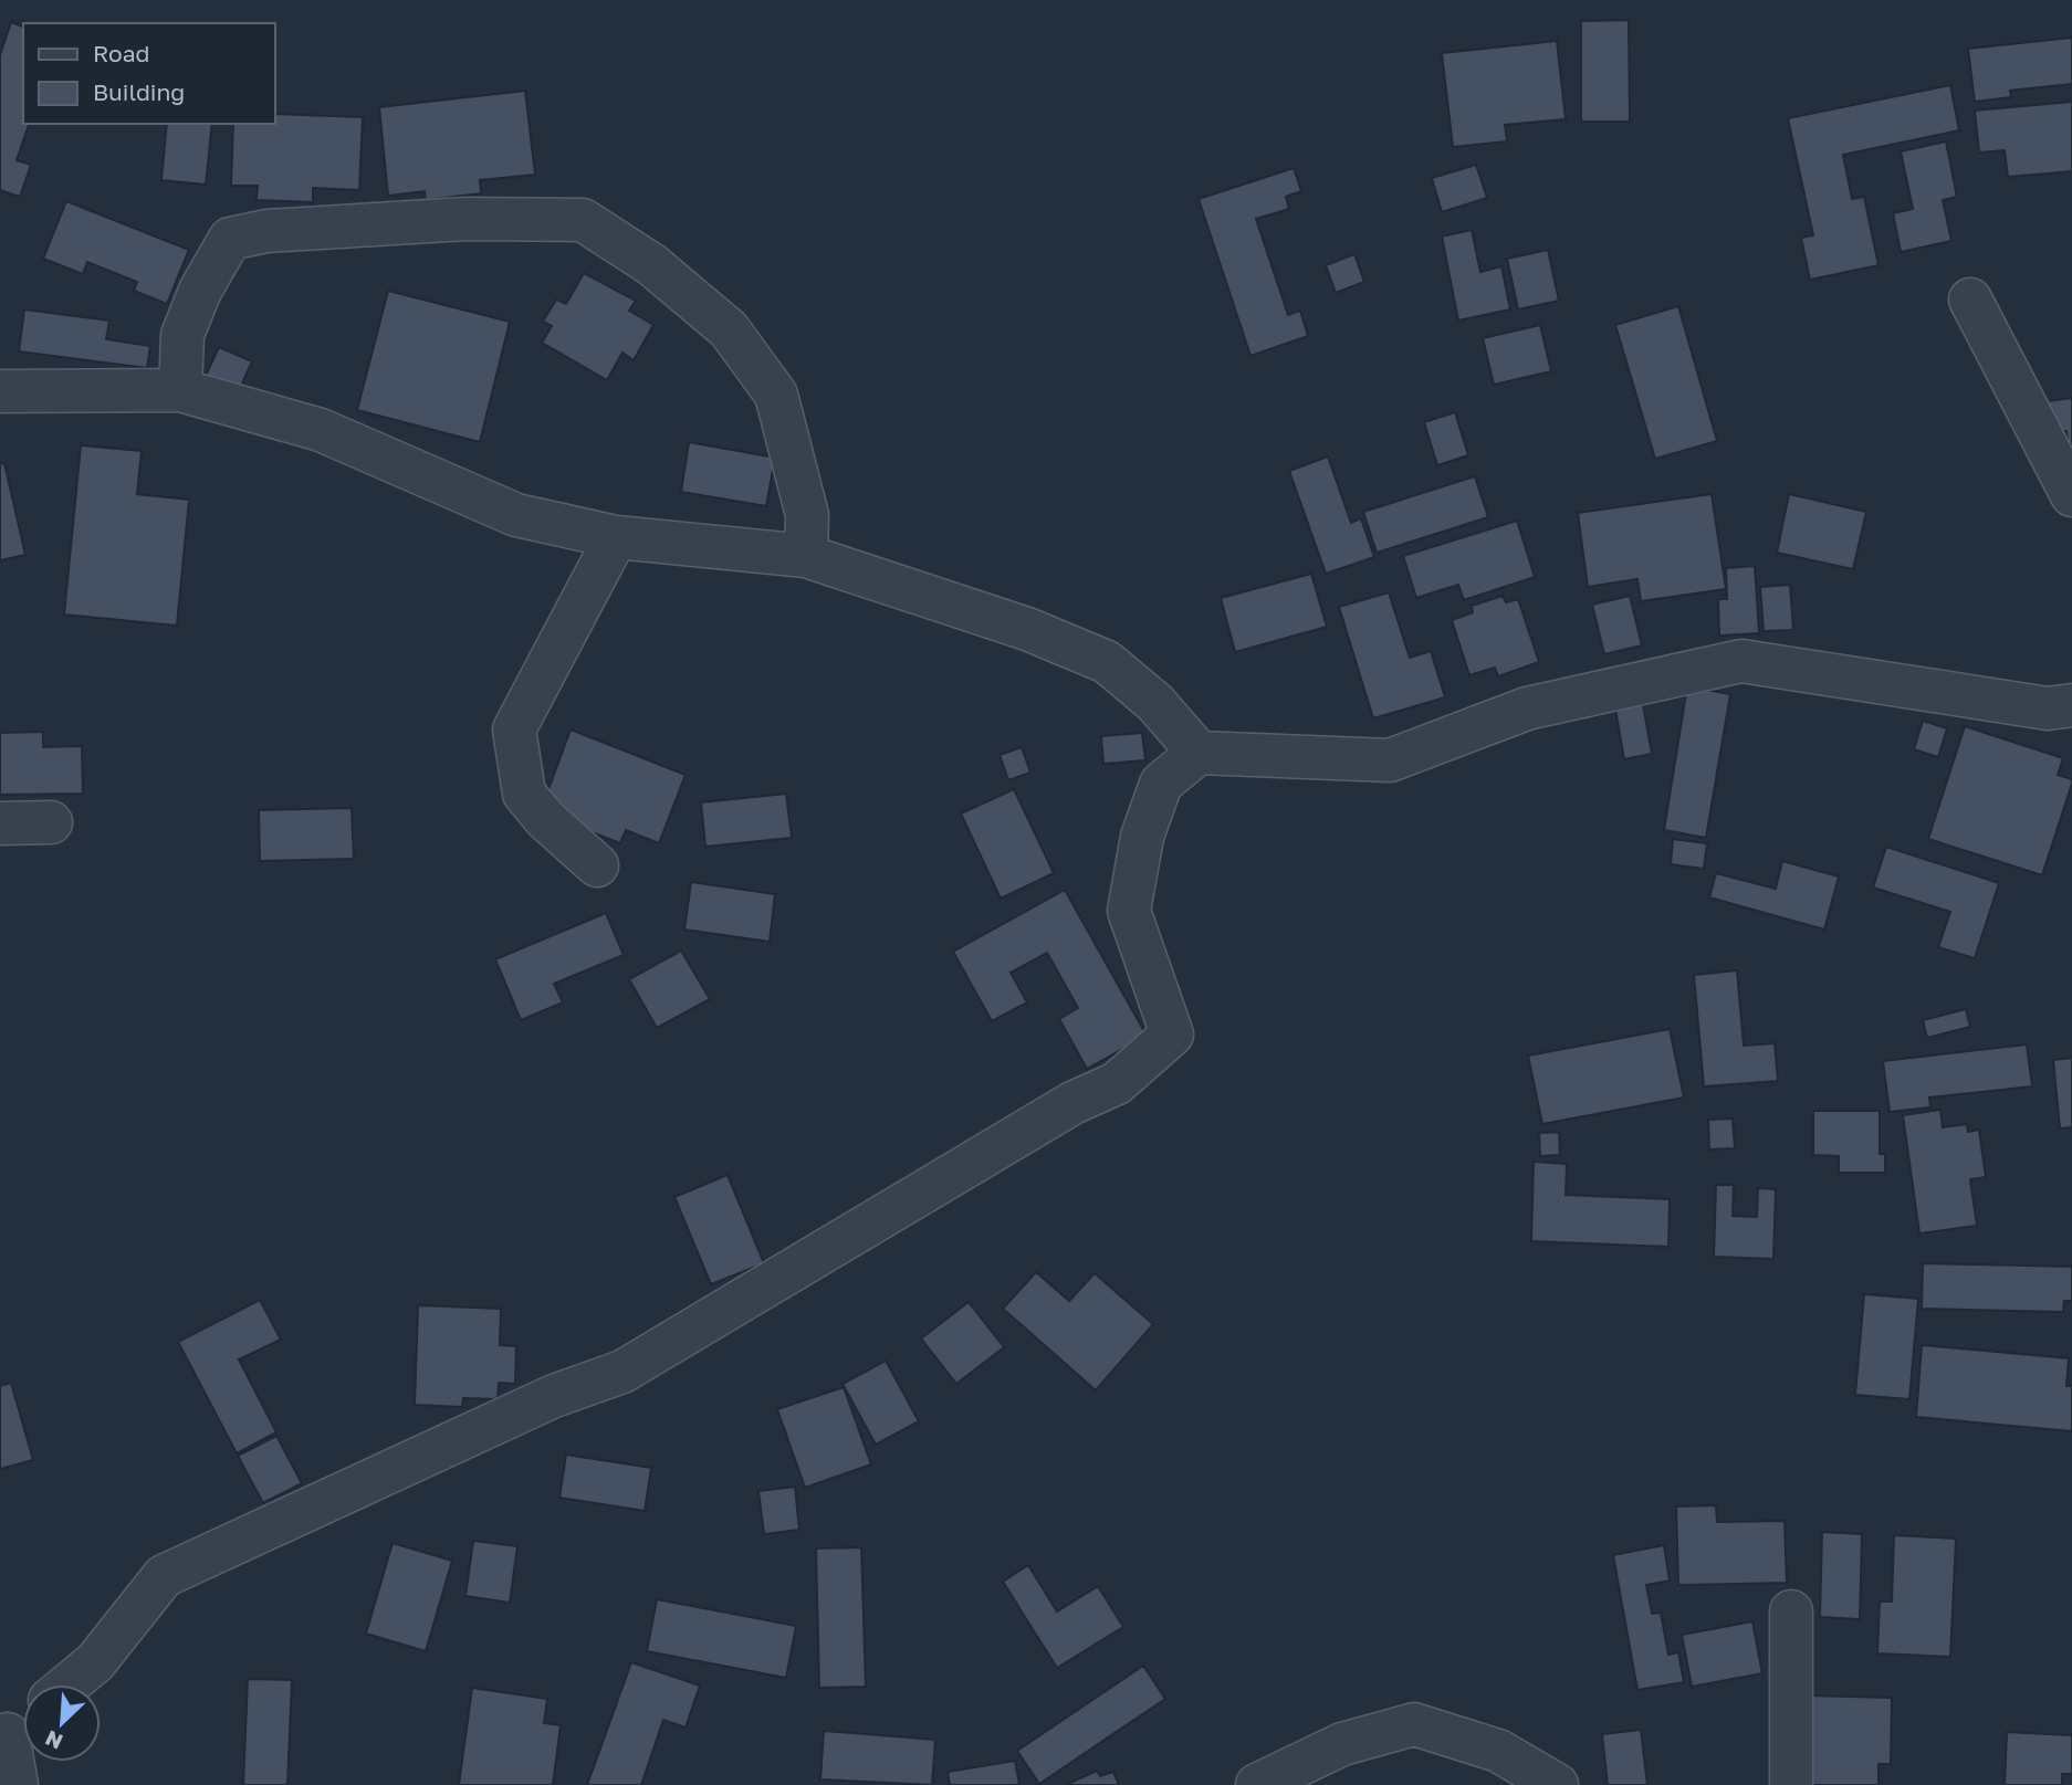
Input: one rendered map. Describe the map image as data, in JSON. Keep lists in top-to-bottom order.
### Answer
{
  "legend": ["Road", "Building"],
  "north": "bottom left"
}
